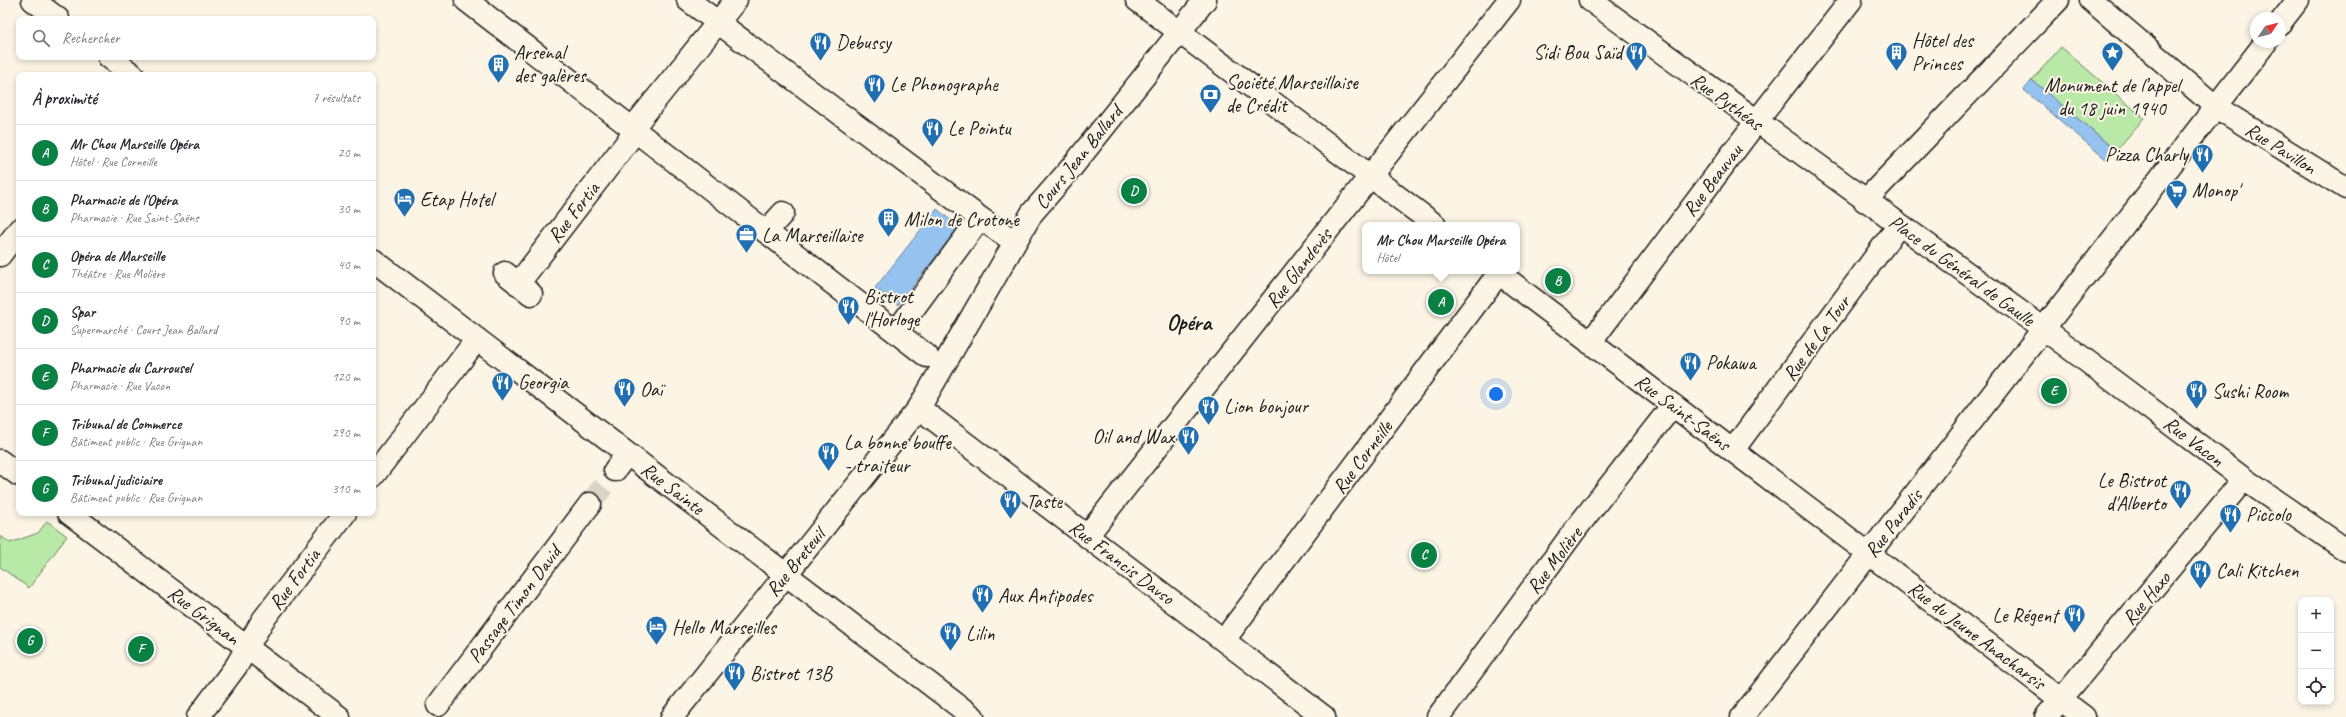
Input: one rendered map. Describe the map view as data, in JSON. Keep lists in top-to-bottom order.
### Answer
{
  "streets": {
    "street": [
      "Rue Pythéas",
      "Rue Pavillon",
      "Cours Jean Ballard",
      "Rue Beauvau",
      "Rue Fortia",
      "Rue Glandevès",
      "Place du Général de Gaulle",
      "Rue de La Tour",
      "Rue Saint-Saëns",
      "Rue Vacon",
      "Rue Corneille",
      "Rue Sainte",
      "Rue Paradis",
      "Rue Molière",
      "Rue Breteuil",
      "Rue Francis Davso",
      "Rue Haxo",
      "Passage Timon David",
      "Rue Grignan",
      "Rue du Jeune Anacharsis"
    ]
  },
  "crossings": [
    ["Rue Pythéas", "Rue Beauvau"],
    ["Rue Pythéas", "Place du Général de Gaulle"],
    ["Rue Pavillon", "Place du Général de Gaulle"],
    ["Cours Jean Ballard", "Rue Breteuil"],
    ["Cours Jean Ballard", "Rue Francis Davso"],
    ["Rue Beauvau", "Rue Saint-Saëns"],
    ["Rue Fortia", "Rue Grignan"],
    ["Rue Glandevès", "Rue Francis Davso"],
    ["Place du Général de Gaulle", "Rue de La Tour"],
    ["Place du Général de Gaulle", "Rue Vacon"],
    ["Place du Général de Gaulle", "Rue Paradis"],
    ["Rue de La Tour", "Rue Saint-Saëns"],
    ["Rue Saint-Saëns", "Rue Paradis"],
    ["Rue Saint-Saëns", "Rue Molière"],
    ["Rue Saint-Saëns", "Rue du Jeune Anacharsis"],
    ["Rue Vacon", "Rue Paradis"],
    ["Rue Vacon", "Rue Haxo"],
    ["Rue Corneille", "Rue Francis Davso"],
    ["Rue Sainte", "Rue Breteuil"],
    ["Rue Paradis", "Rue du Jeune Anacharsis"],
    ["Rue Breteuil", "Rue Francis Davso"],
    ["Rue Haxo", "Rue du Jeune Anacharsis"]
  ],
  "districts": ["Opéra"],
  "places": {
    "restaurant": [
      "Debussy",
      "Sidi Bou Saïd",
      "Le Phonographe",
      "Le Pointu",
      "Pizza Charly",
      "Bistrot l'Horloge",
      "Pokawa",
      "Georgia",
      "Oaï",
      "Sushi Room",
      "Lion bonjour",
      "Oil and Wax",
      "La bonne bouffe - traiteur",
      "Le Bistrot d'Alberto",
      "Taste",
      "Piccolo",
      "Cali Kitchen",
      "Aux Antipodes",
      "Le Régent",
      "Lilin",
      "Bistrot 13B"
    ],
    "building": ["Hôtel des Princes", "Arsenal des galères", "Milon de Crotone"],
    "place": ["Monument de l’appel du 18 juin 1940"],
    "bank": ["Société Marseillaise de Crédit"],
    "supermarket": ["Monop'"],
    "hotel": ["Etap Hotel", "Hello Marseilles"],
    "office": ["La Marseillaise"]
  },
  "north": "top right",
  "page": {
    "search": "Rechercher",
    "heading": ["À proximité", "7 résultats"],
    "list": [
      {
        "mark": "A",
        "name": "Mr Chou Marseille Opéra",
        "note": "Hôtel · Rue Corneille",
        "value": "20 m"
      },
      {
        "mark": "B",
        "name": "Pharmacie de l'Opéra",
        "note": "Pharmacie · Rue Saint-Saëns",
        "value": "30 m"
      },
      {
        "mark": "C",
        "name": "Opéra de Marseille",
        "note": "Théâtre · Rue Molière",
        "value": "40 m"
      },
      {
        "mark": "D",
        "name": "Spar",
        "note": "Supermarché · Cours Jean Ballard",
        "value": "90 m"
      },
      {
        "mark": "E",
        "name": "Pharmacie du Carrousel",
        "note": "Pharmacie · Rue Vacon",
        "value": "120 m"
      },
      {
        "mark": "F",
        "name": "Tribunal de Commerce",
        "note": "Bâtiment public · Rue Grignan",
        "value": "290 m"
      },
      {
        "mark": "G",
        "name": "Tribunal judiciaire",
        "note": "Bâtiment public · Rue Grignan",
        "value": "310 m"
      }
    ],
    "pins": [
      "D",
      "B",
      "A",
      "E",
      "C",
      "G",
      "F"
    ],
    "popup": ["Mr Chou Marseille Opéra", "Hôtel"],
    "map_buttons": ["+", "−"]
  }
}
